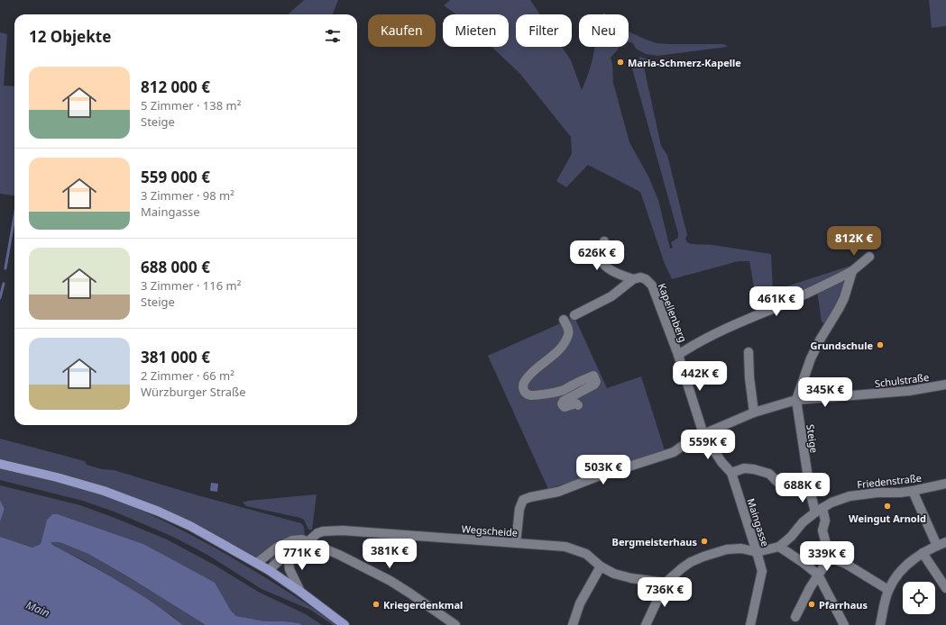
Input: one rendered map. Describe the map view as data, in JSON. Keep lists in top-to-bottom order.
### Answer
{
  "streets": {
    "street": [
      "Kapellenberg",
      "Schulstraße",
      "Steige",
      "Friedenstraße",
      "Maingasse",
      "Wegscheide"
    ]
  },
  "crossings": [
    ["Kapellenberg", "Schulstraße"],
    ["Kapellenberg", "Maingasse"],
    ["Schulstraße", "Steige"],
    ["Schulstraße", "Maingasse"],
    ["Schulstraße", "Wegscheide"],
    ["Steige", "Friedenstraße"]
  ],
  "water": ["Main"],
  "places": [
    "Maria-Schmerz-Kapelle",
    "Grundschule",
    "Weingut Arnold",
    "Bergmeisterhaus",
    "Kriegerdenkmal",
    "Pfarrhaus"
  ],
  "page": {
    "chip": [
      "Kaufen",
      "Mieten",
      "Filter",
      "Neu"
    ],
    "heading": "12 Objekte",
    "list": [
      {
        "name": "812 000 €",
        "note": "5 Zimmer · 138 m² · Steige"
      },
      {
        "name": "559 000 €",
        "note": "3 Zimmer · 98 m² · Maingasse"
      },
      {
        "name": "688 000 €",
        "note": "3 Zimmer · 116 m² · Steige"
      },
      {
        "name": "381 000 €",
        "note": "2 Zimmer · 66 m² · Würzburger Straße"
      }
    ],
    "price": [
      "812K €",
      "626K €",
      "461K €",
      "442K €",
      "345K €",
      "559K €",
      "503K €",
      "688K €",
      "381K €",
      "771K €",
      "339K €",
      "736K €"
    ]
  }
}
